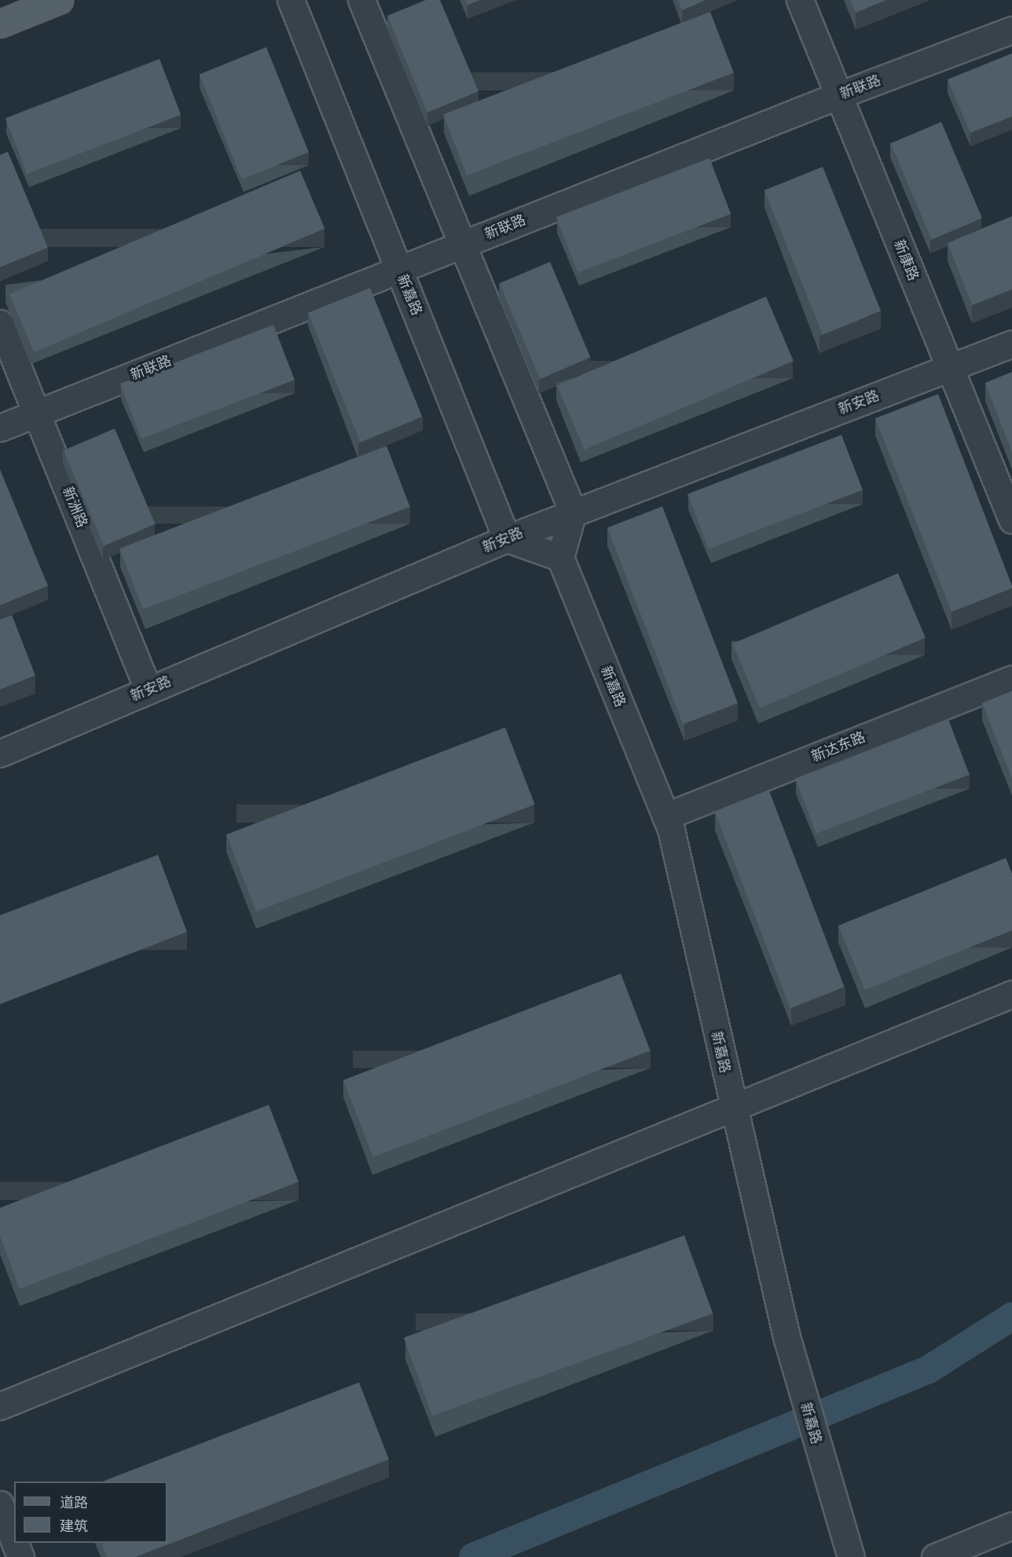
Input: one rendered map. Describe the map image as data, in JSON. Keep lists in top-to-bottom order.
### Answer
{
  "streets": {
    "street": [
      "新联路",
      "新康路",
      "新嘉路",
      "新安路",
      "新洲路",
      "新达东路"
    ]
  },
  "crossings": [
    ["新联路", "新康路"],
    ["新联路", "新嘉路"],
    ["新联路", "新洲路"],
    ["新康路", "新安路"],
    ["新嘉路", "新安路"],
    ["新嘉路", "新达东路"],
    ["新安路", "新洲路"]
  ],
  "legend": ["道路", "建筑"]
}
